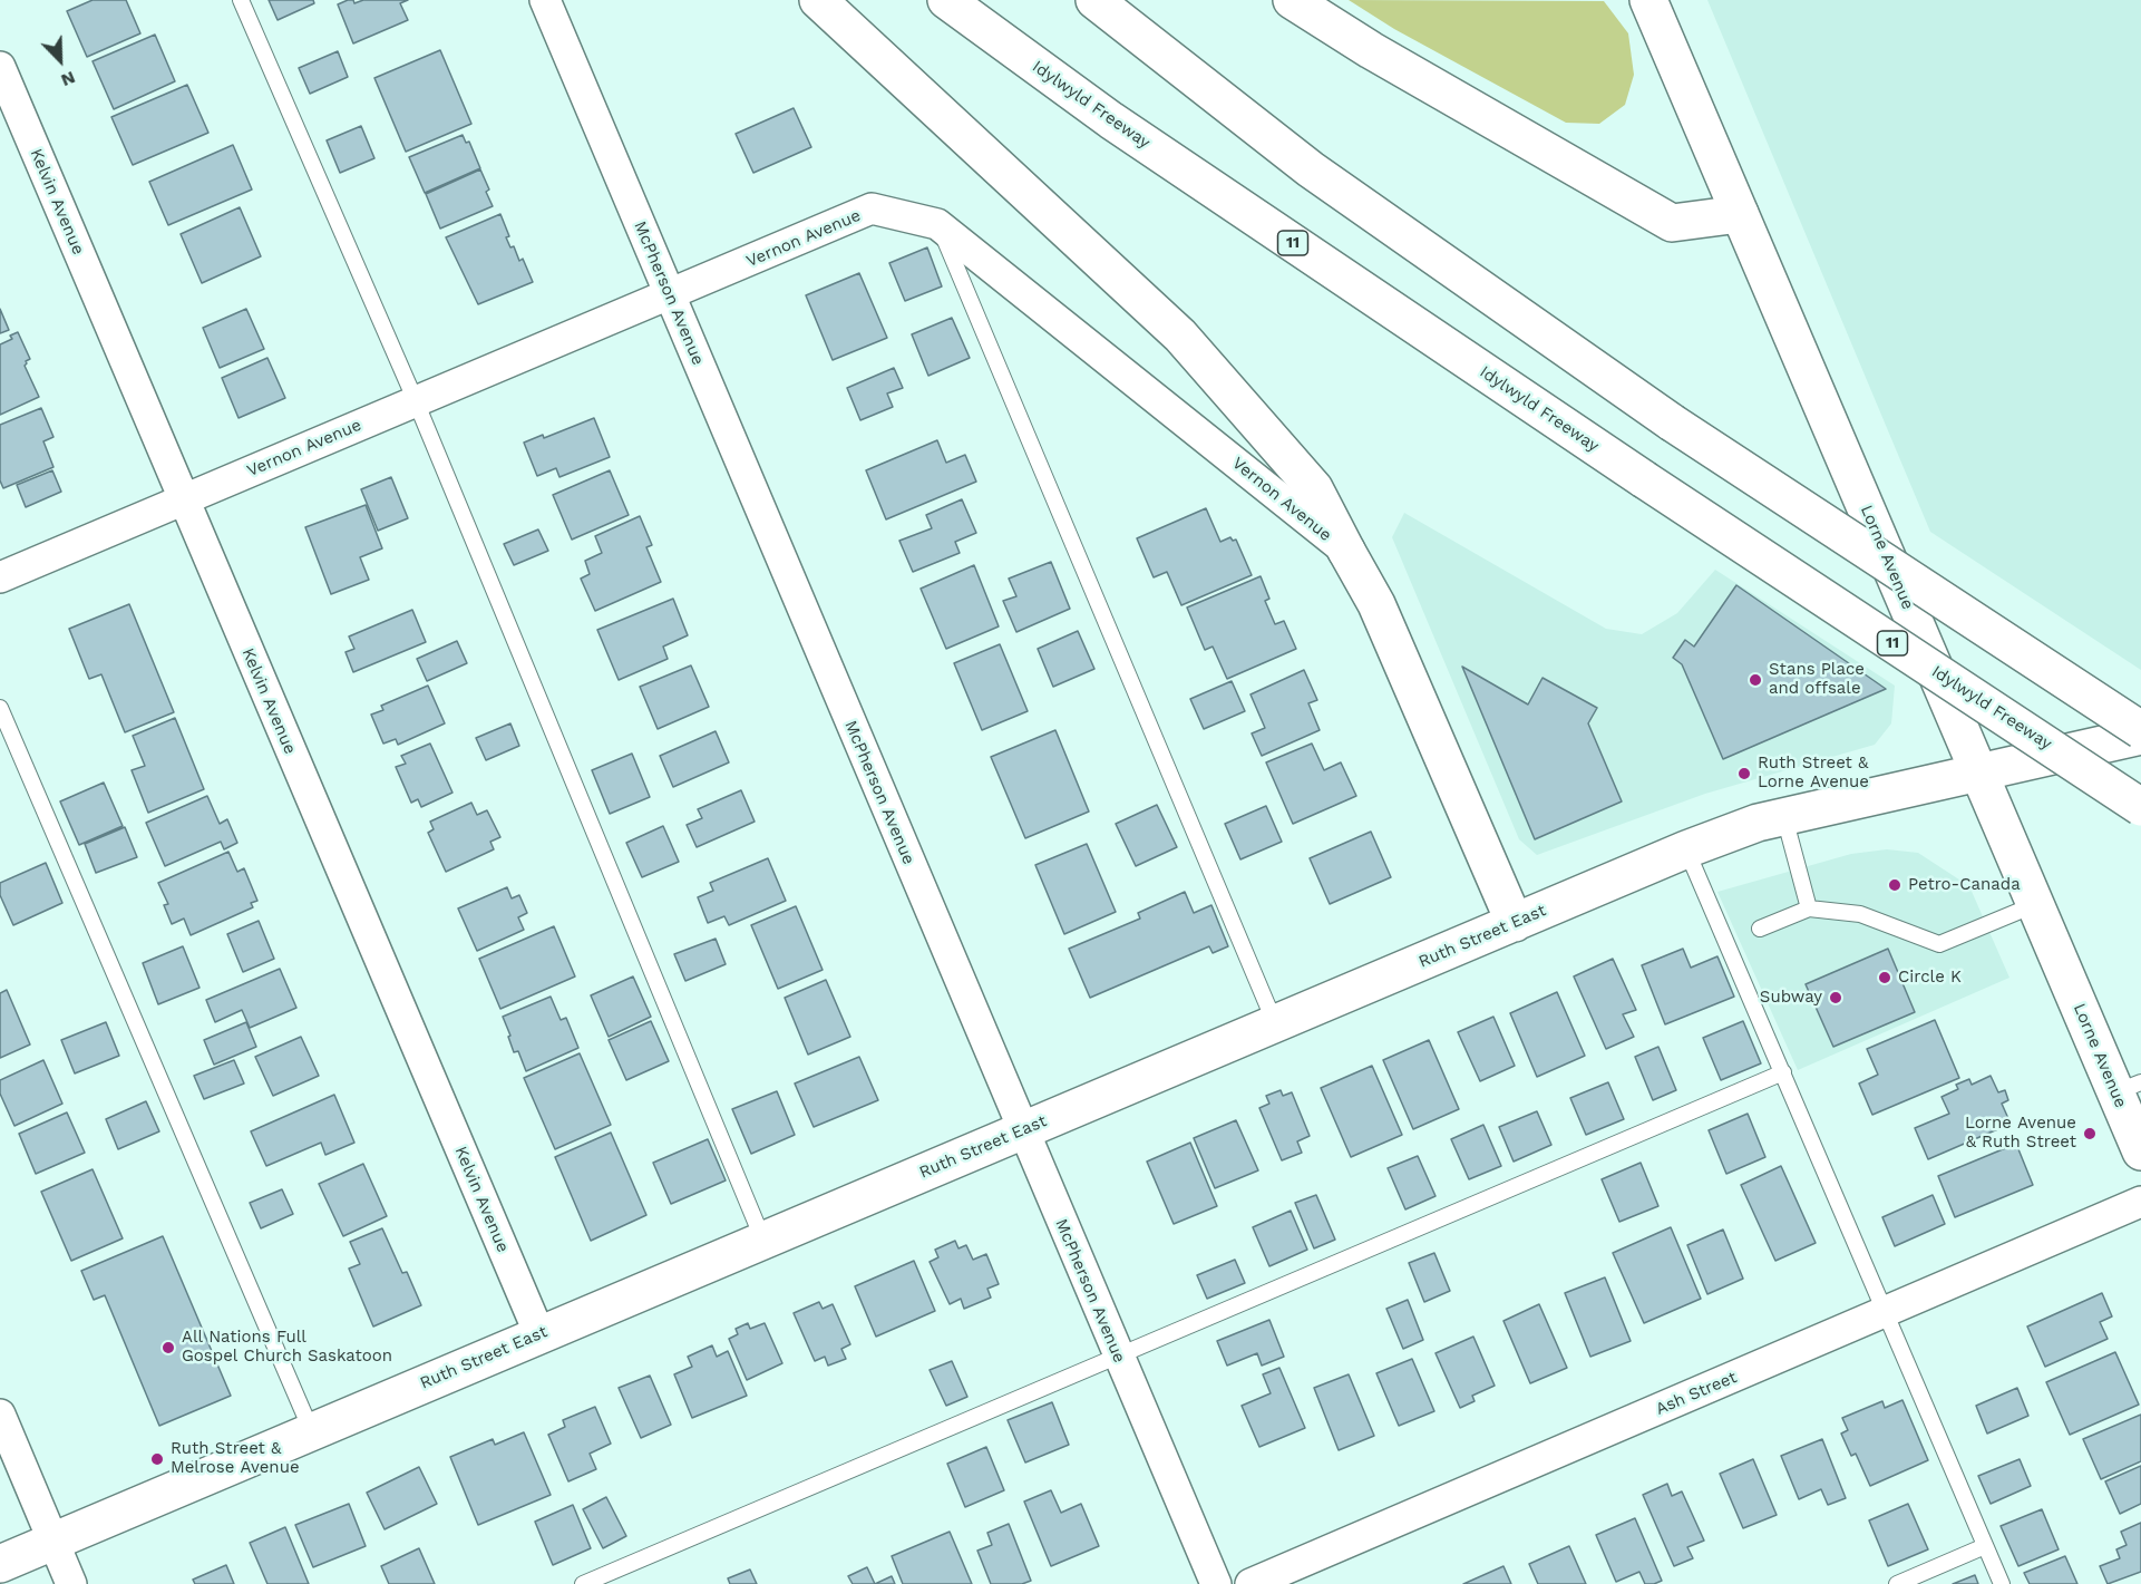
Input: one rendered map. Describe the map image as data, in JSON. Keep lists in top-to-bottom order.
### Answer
{
  "streets": {
    "main road": [
      "Idylwyld Freeway",
      "Vernon Avenue",
      "11",
      "Lorne Avenue",
      "Ruth Street East"
    ],
    "street": ["Kelvin Avenue", "McPherson Avenue", "Ash Street"]
  },
  "crossings": [
    ["Kelvin Avenue", "Vernon Avenue"],
    ["Kelvin Avenue", "Ruth Street East"],
    ["Vernon Avenue", "McPherson Avenue"],
    ["Vernon Avenue", "Ruth Street East"],
    ["McPherson Avenue", "Ruth Street East"],
    ["Lorne Avenue", "Ruth Street East"]
  ],
  "places": [
    "Stans Place and offsale",
    "Ruth Street & Lorne Avenue",
    "Petro-Canada",
    "Circle K",
    "Subway",
    "Lorne Avenue & Ruth Street",
    "All Nations Full Gospel Church Saskatoon",
    "Ruth Street & Melrose Avenue"
  ],
  "north": "bottom right"
}
